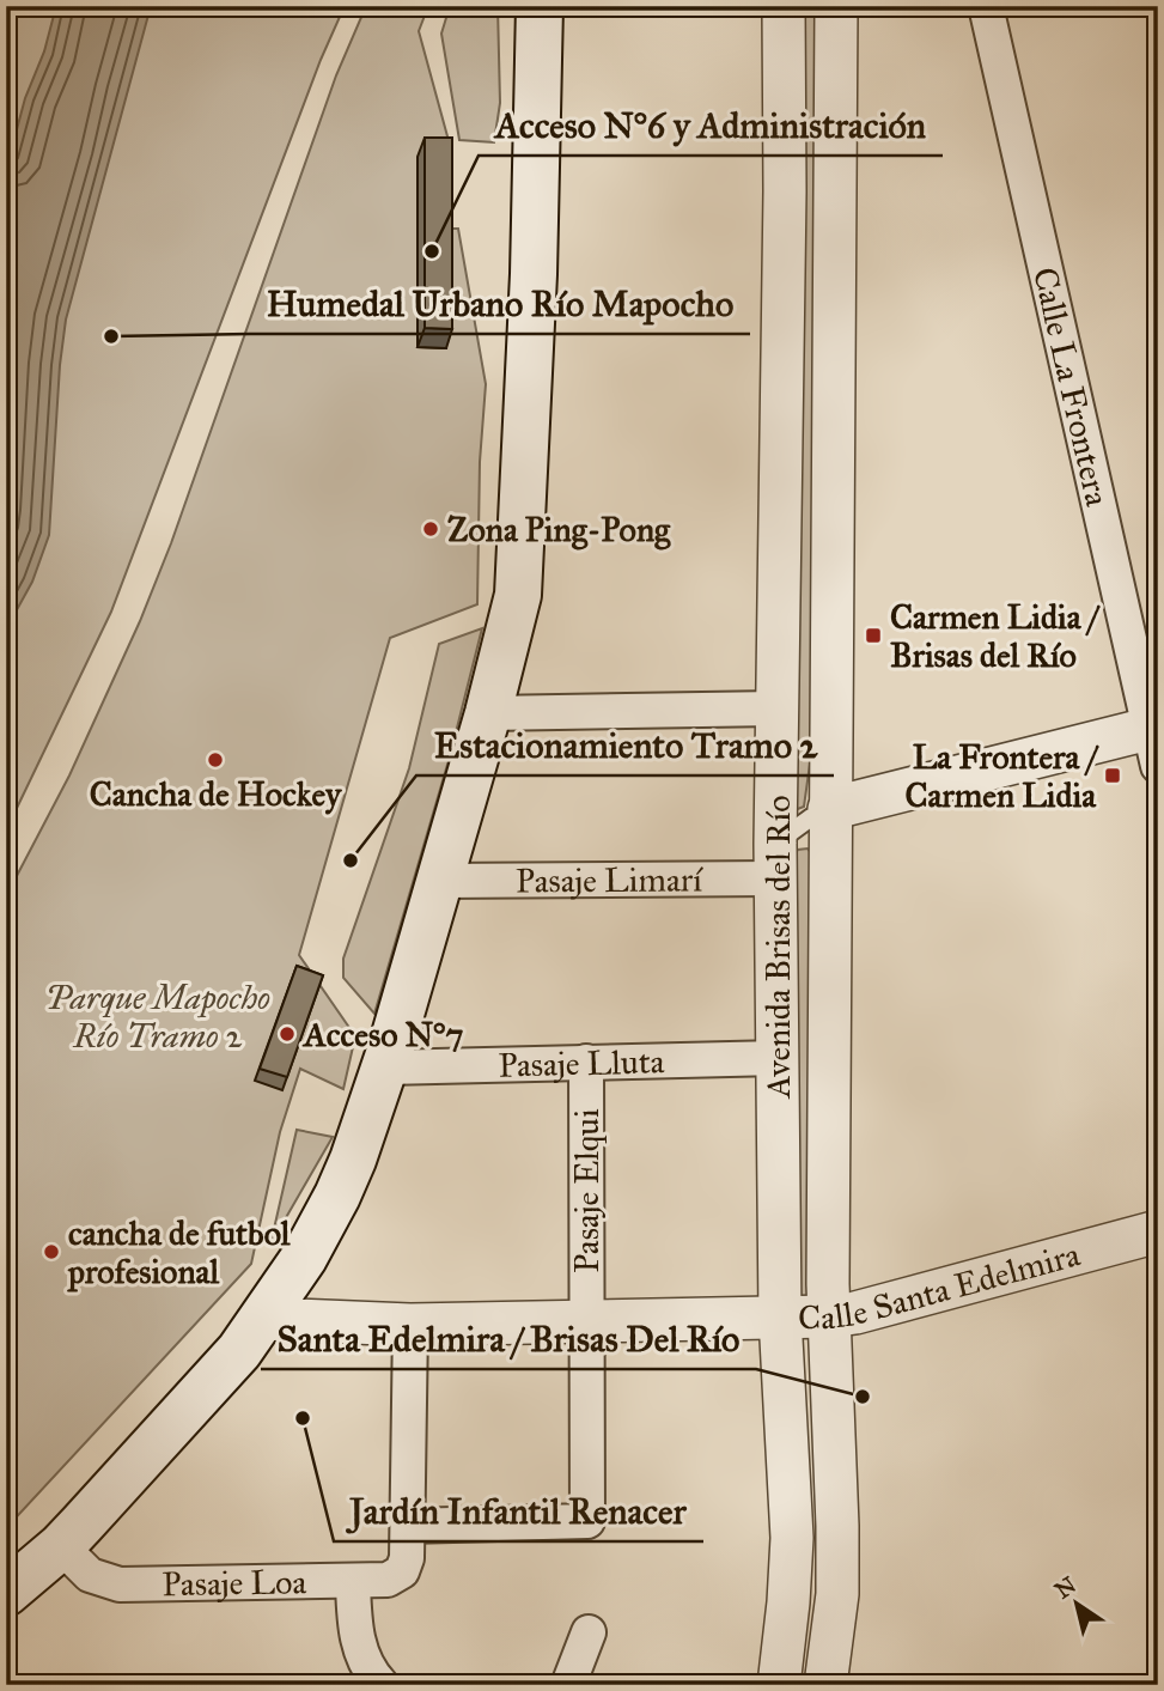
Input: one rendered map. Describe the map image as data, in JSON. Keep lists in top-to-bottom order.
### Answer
{
  "streets": {
    "street": [
      "Calle La Frontera",
      "Pasaje Limarí",
      "Avenida Brisas del Río",
      "Pasaje Lluta",
      "Pasaje Elqui",
      "Calle Santa Edelmira",
      "Pasaje Loa"
    ]
  },
  "crossings": [
    ["Pasaje Limarí", "Avenida Brisas del Río"],
    ["Avenida Brisas del Río", "Pasaje Lluta"],
    ["Avenida Brisas del Río", "Calle Santa Edelmira"],
    ["Pasaje Lluta", "Pasaje Elqui"],
    ["Pasaje Elqui", "Calle Santa Edelmira"],
    ["Pasaje Elqui", "Pasaje Loa"]
  ],
  "parks": ["Parque Mapocho Río Tramo 2"],
  "places": {
    "other": [
      "Acceso N°6 y Administración",
      "Humedal Urbano Río Mapocho",
      "Zona Ping-Pong",
      "Cancha de Hockey",
      "Estacionamiento Tramo 2",
      "Acceso N°7",
      "cancha de futbol profesional",
      "Santa Edelmira / Brisas Del Río",
      "Jardín Infantil Renacer"
    ],
    "transit": ["Carmen Lidia / Brisas del Río", "La Frontera / Carmen Lidia"]
  },
  "north": "top left"
}
